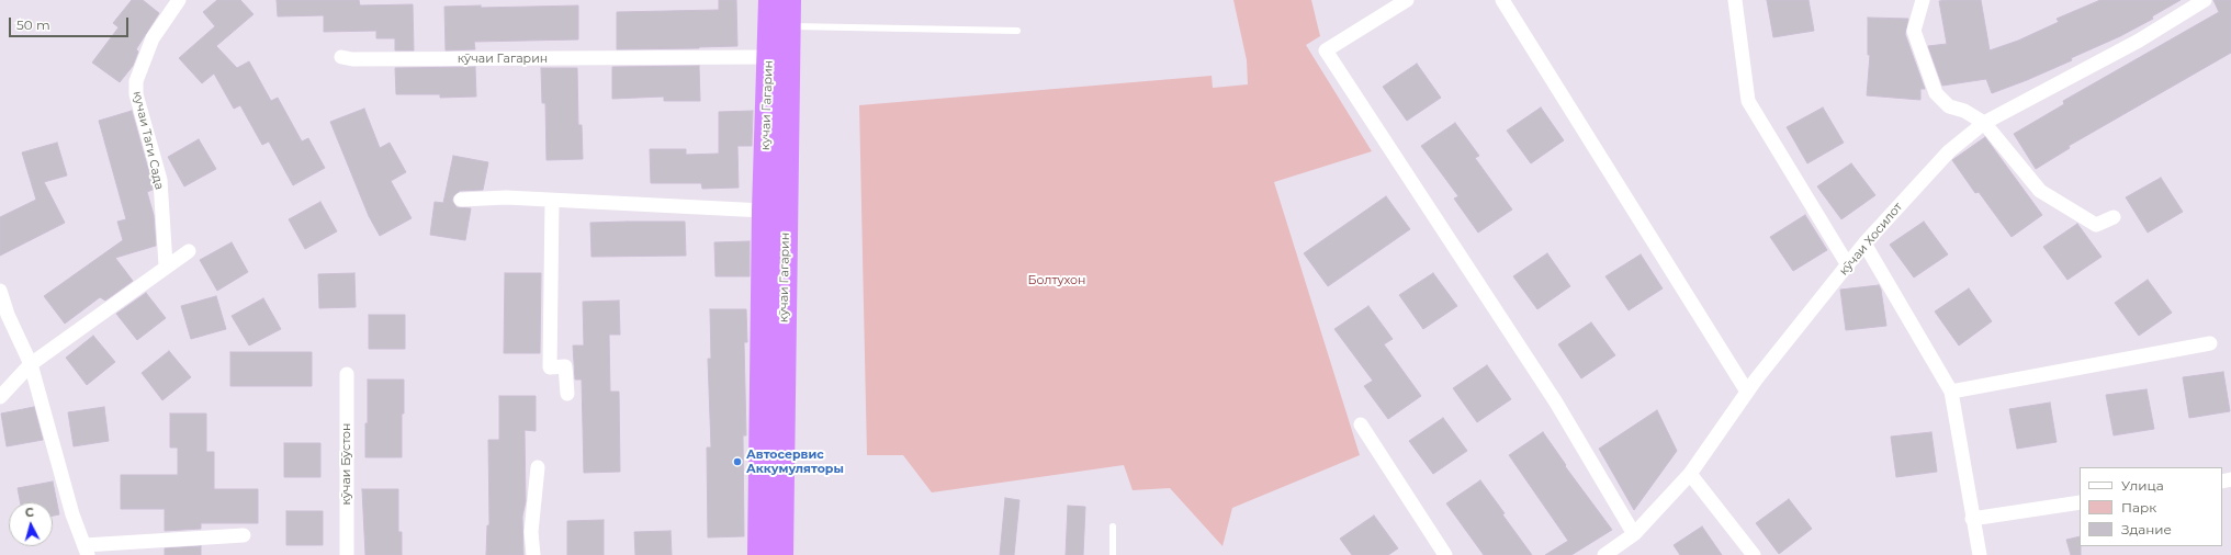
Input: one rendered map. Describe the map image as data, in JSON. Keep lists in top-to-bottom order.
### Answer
{
  "streets": {
    "highway": ["кӯчаи Гагарин", "кучаи Гагарин"],
    "street": ["кучаи Таги Сада", "кӯчаи Хосилот", "кӯчаи Бӯстон"]
  },
  "crossings": [
    ["кӯчаи Гагарин", "кучаи Гагарин"]
  ],
  "parks": ["Болтухон"],
  "places": ["Автосервис Аккумуляторы"],
  "legend": ["Улица", "Парк", "Здание"],
  "scale_bar": "50 m",
  "north": "top"
}
